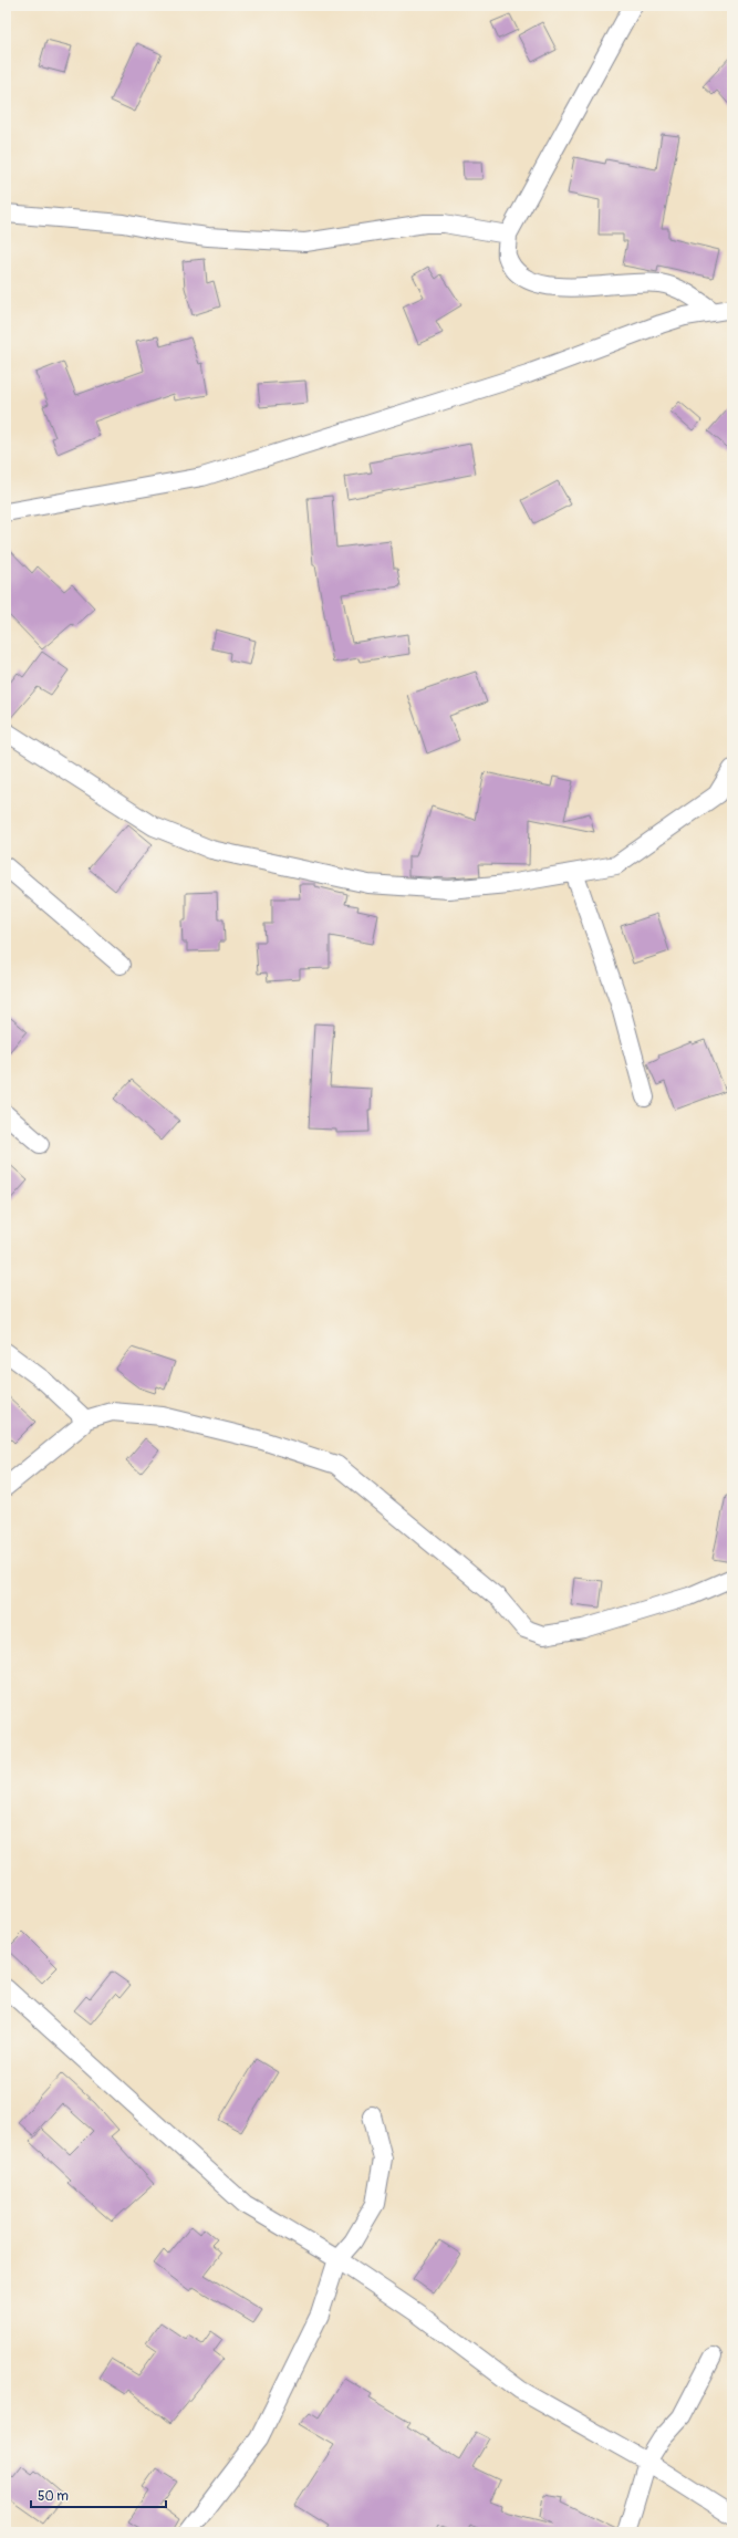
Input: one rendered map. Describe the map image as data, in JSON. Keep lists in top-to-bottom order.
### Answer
{
  "scale_bar": "50 m"
}
